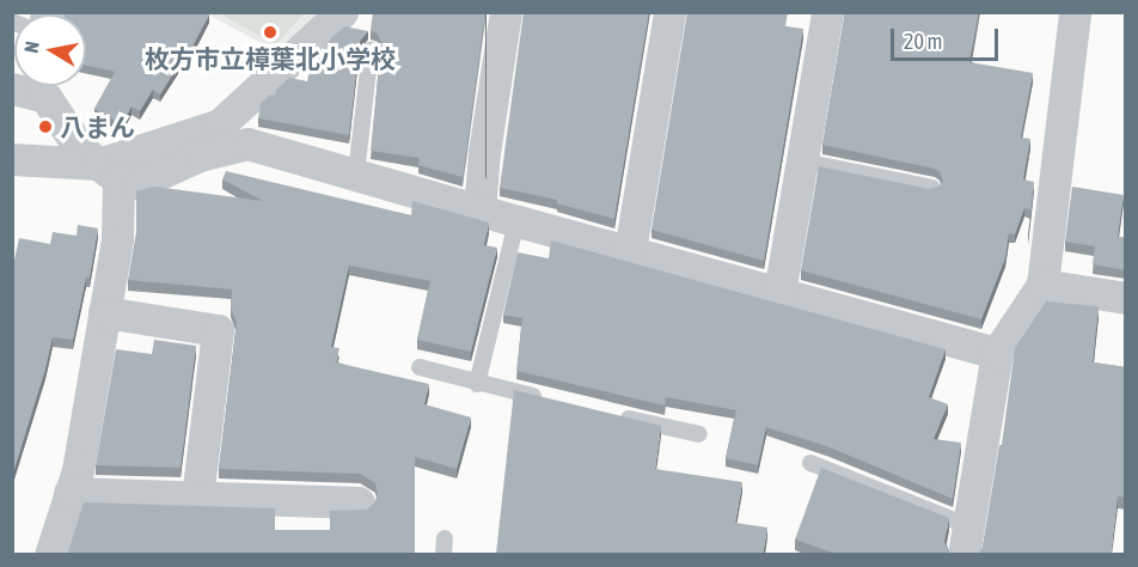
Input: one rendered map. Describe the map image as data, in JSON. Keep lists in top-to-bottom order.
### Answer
{
  "places": ["枚方市立樟葉北小学校", "八まん"],
  "scale_bar": "20 m",
  "north": "left"
}
